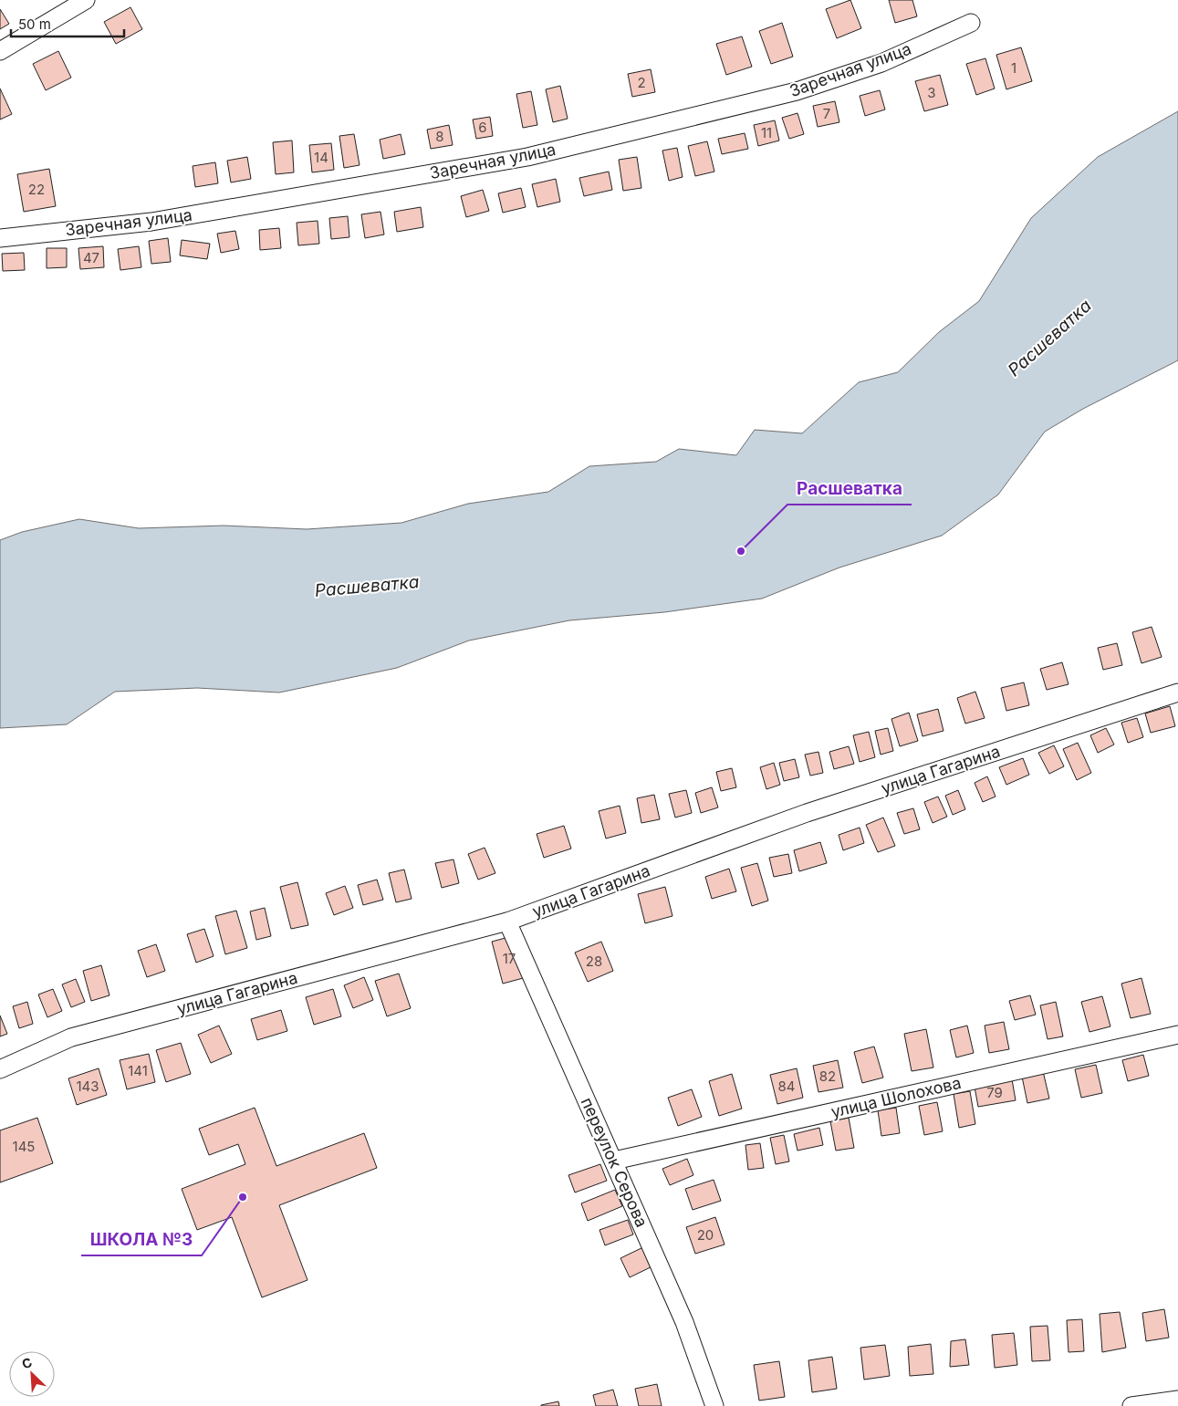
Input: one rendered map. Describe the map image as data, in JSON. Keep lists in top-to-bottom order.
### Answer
{
  "streets": {
    "street": [
      "Заречная улица",
      "улица Гагарина",
      "улица Шолохова",
      "переулок Серова"
    ]
  },
  "crossings": [
    ["улица Гагарина", "переулок Серова"],
    ["улица Шолохова", "переулок Серова"]
  ],
  "water": ["Расшеватка"],
  "places": ["Расшеватка", "ШКОЛА №3"],
  "house_numbers": [
    "1",
    "2",
    "3",
    "7",
    "6",
    "11",
    "8",
    "14",
    "22",
    "47",
    "17",
    "28",
    "141",
    "82",
    "143",
    "84",
    "79",
    "145",
    "20"
  ],
  "scale_bar": "50 m",
  "north": "top left"
}
